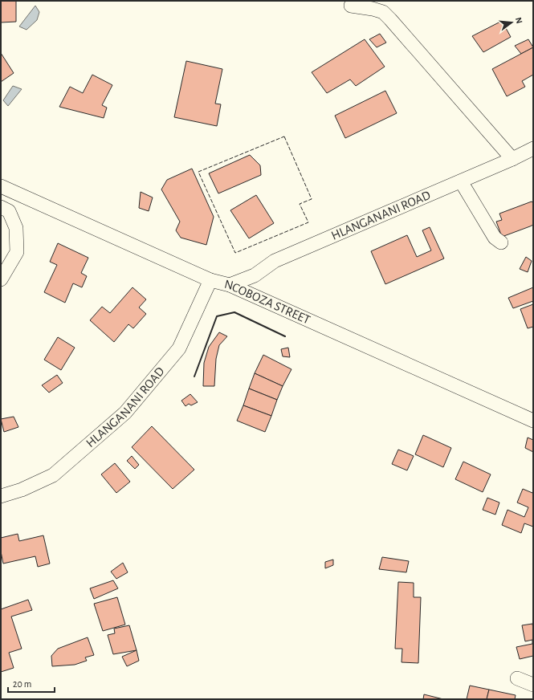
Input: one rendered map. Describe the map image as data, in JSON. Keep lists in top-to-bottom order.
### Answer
{
  "streets": {
    "street": ["HLANGANANI ROAD", "NCOBOZA STREET"]
  },
  "crossings": [
    ["HLANGANANI ROAD", "NCOBOZA STREET"]
  ],
  "scale_bar": "20 m",
  "north": "right"
}
